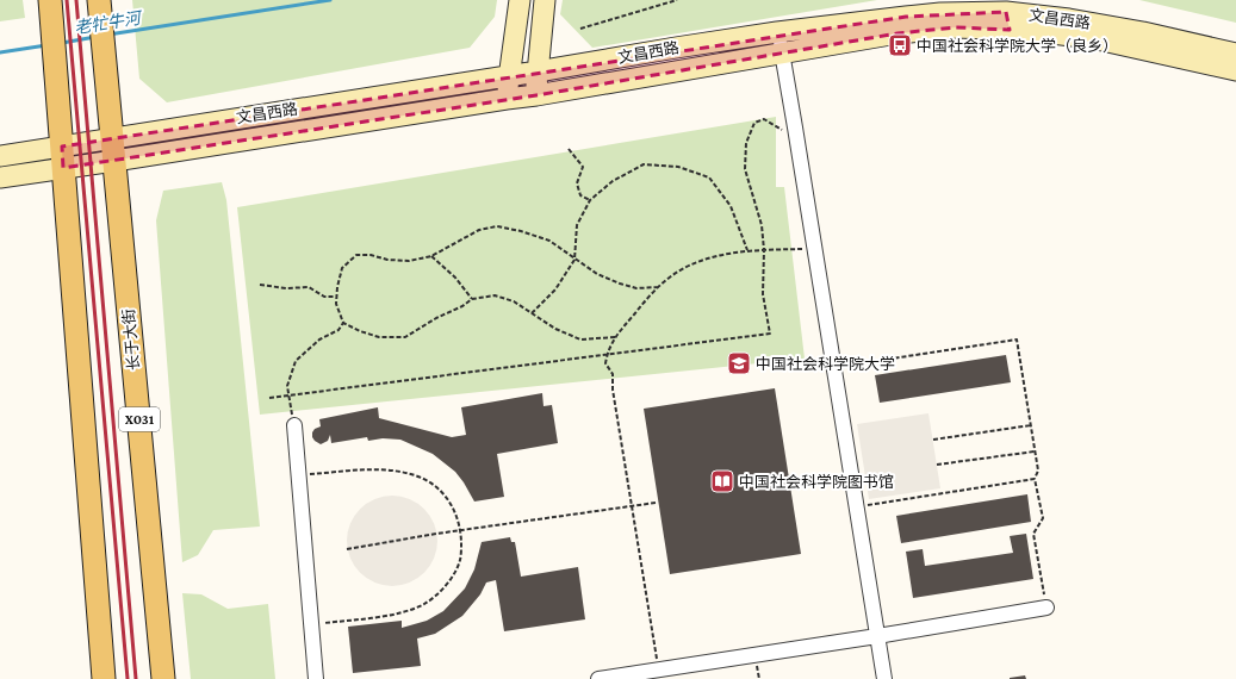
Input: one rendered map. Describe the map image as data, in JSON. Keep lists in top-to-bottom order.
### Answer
{
  "streets": {
    "main road": ["文昌西路", "长于大街", "X031"]
  },
  "crossings": [
    ["文昌西路", "长于大街"]
  ],
  "water": ["老牤牛河"],
  "places": {
    "bus stop": ["中国社会科学院大学（良乡）"],
    "school or university": ["中国社会科学院大学"],
    "library": ["中国社会科学院图书馆"]
  }
}
